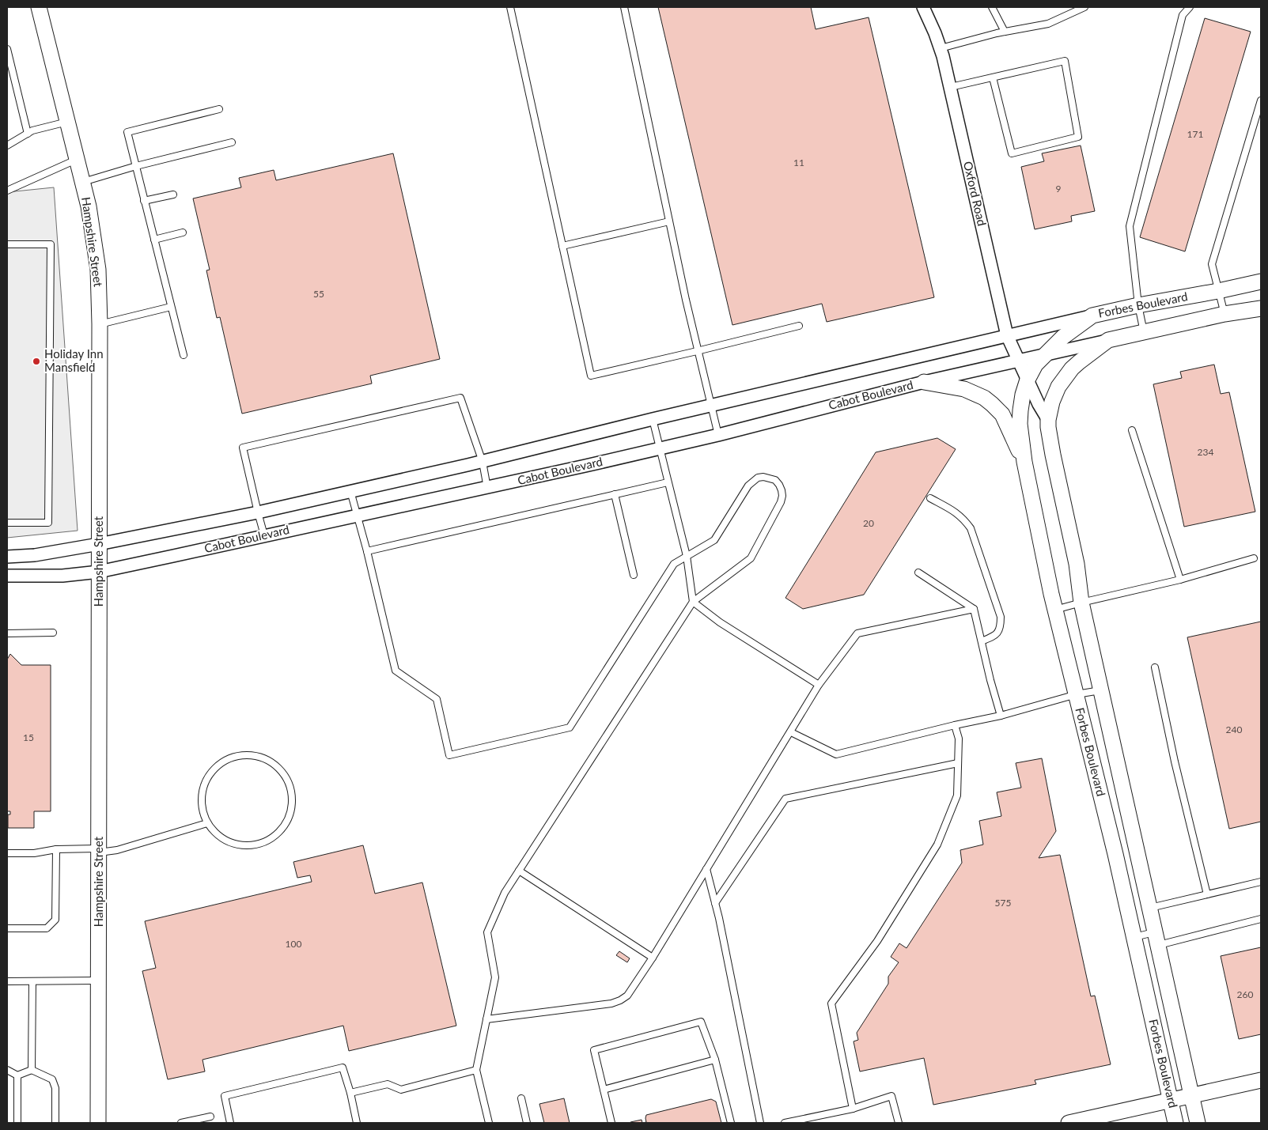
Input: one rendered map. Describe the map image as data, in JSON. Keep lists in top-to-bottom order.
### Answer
{
  "streets": {
    "street": [
      "Oxford Road",
      "Hampshire Street",
      "Forbes Boulevard",
      "Cabot Boulevard"
    ]
  },
  "crossings": [
    ["Oxford Road", "Forbes Boulevard"],
    ["Oxford Road", "Cabot Boulevard"],
    ["Hampshire Street", "Cabot Boulevard"],
    ["Forbes Boulevard", "Cabot Boulevard"]
  ],
  "places": ["Holiday Inn Mansfield"],
  "house_numbers": [
    "171",
    "11",
    "9",
    "55",
    "234",
    "20",
    "240",
    "15",
    "575",
    "100",
    "260"
  ]
}
